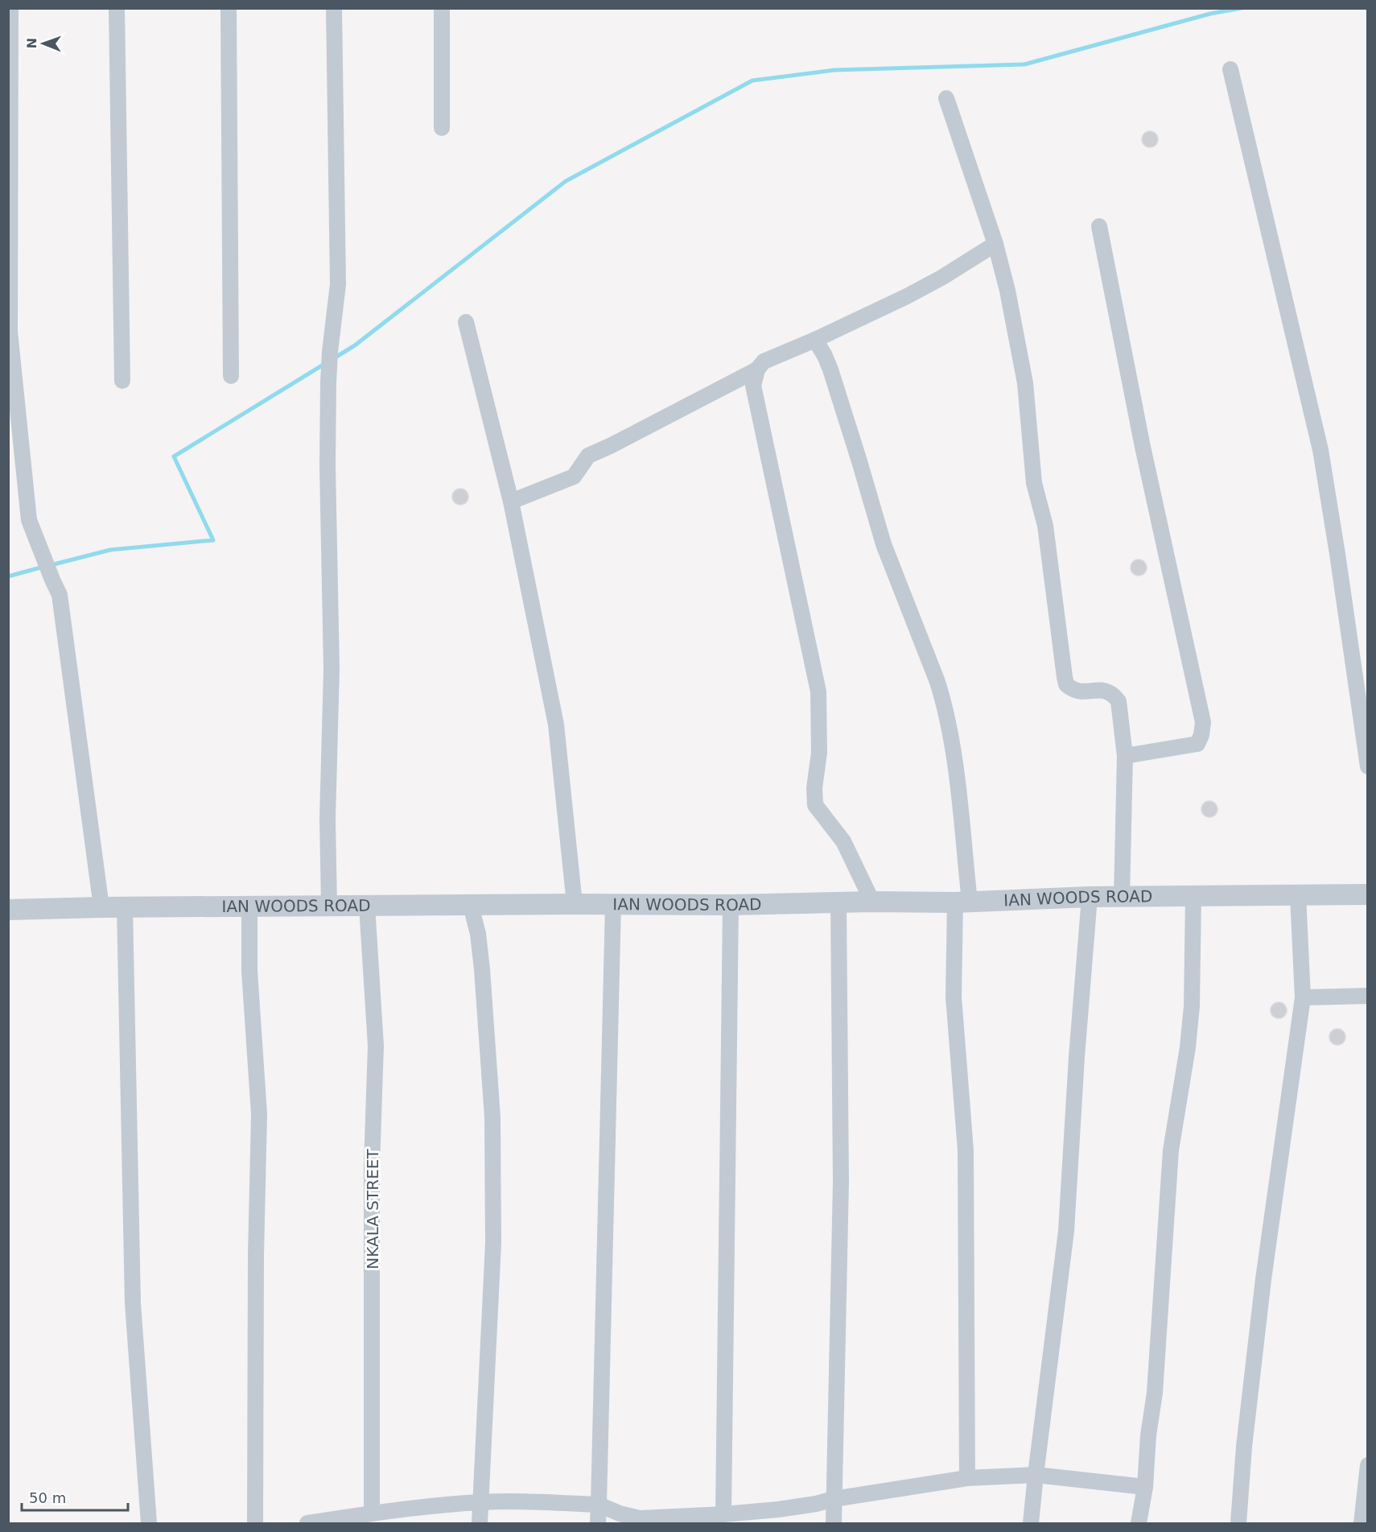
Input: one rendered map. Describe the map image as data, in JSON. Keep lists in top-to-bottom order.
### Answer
{
  "streets": {
    "street": ["IAN WOODS ROAD", "NKALA STREET"]
  },
  "crossings": [
    ["IAN WOODS ROAD", "NKALA STREET"]
  ],
  "scale_bar": "50 m",
  "north": "left"
}
